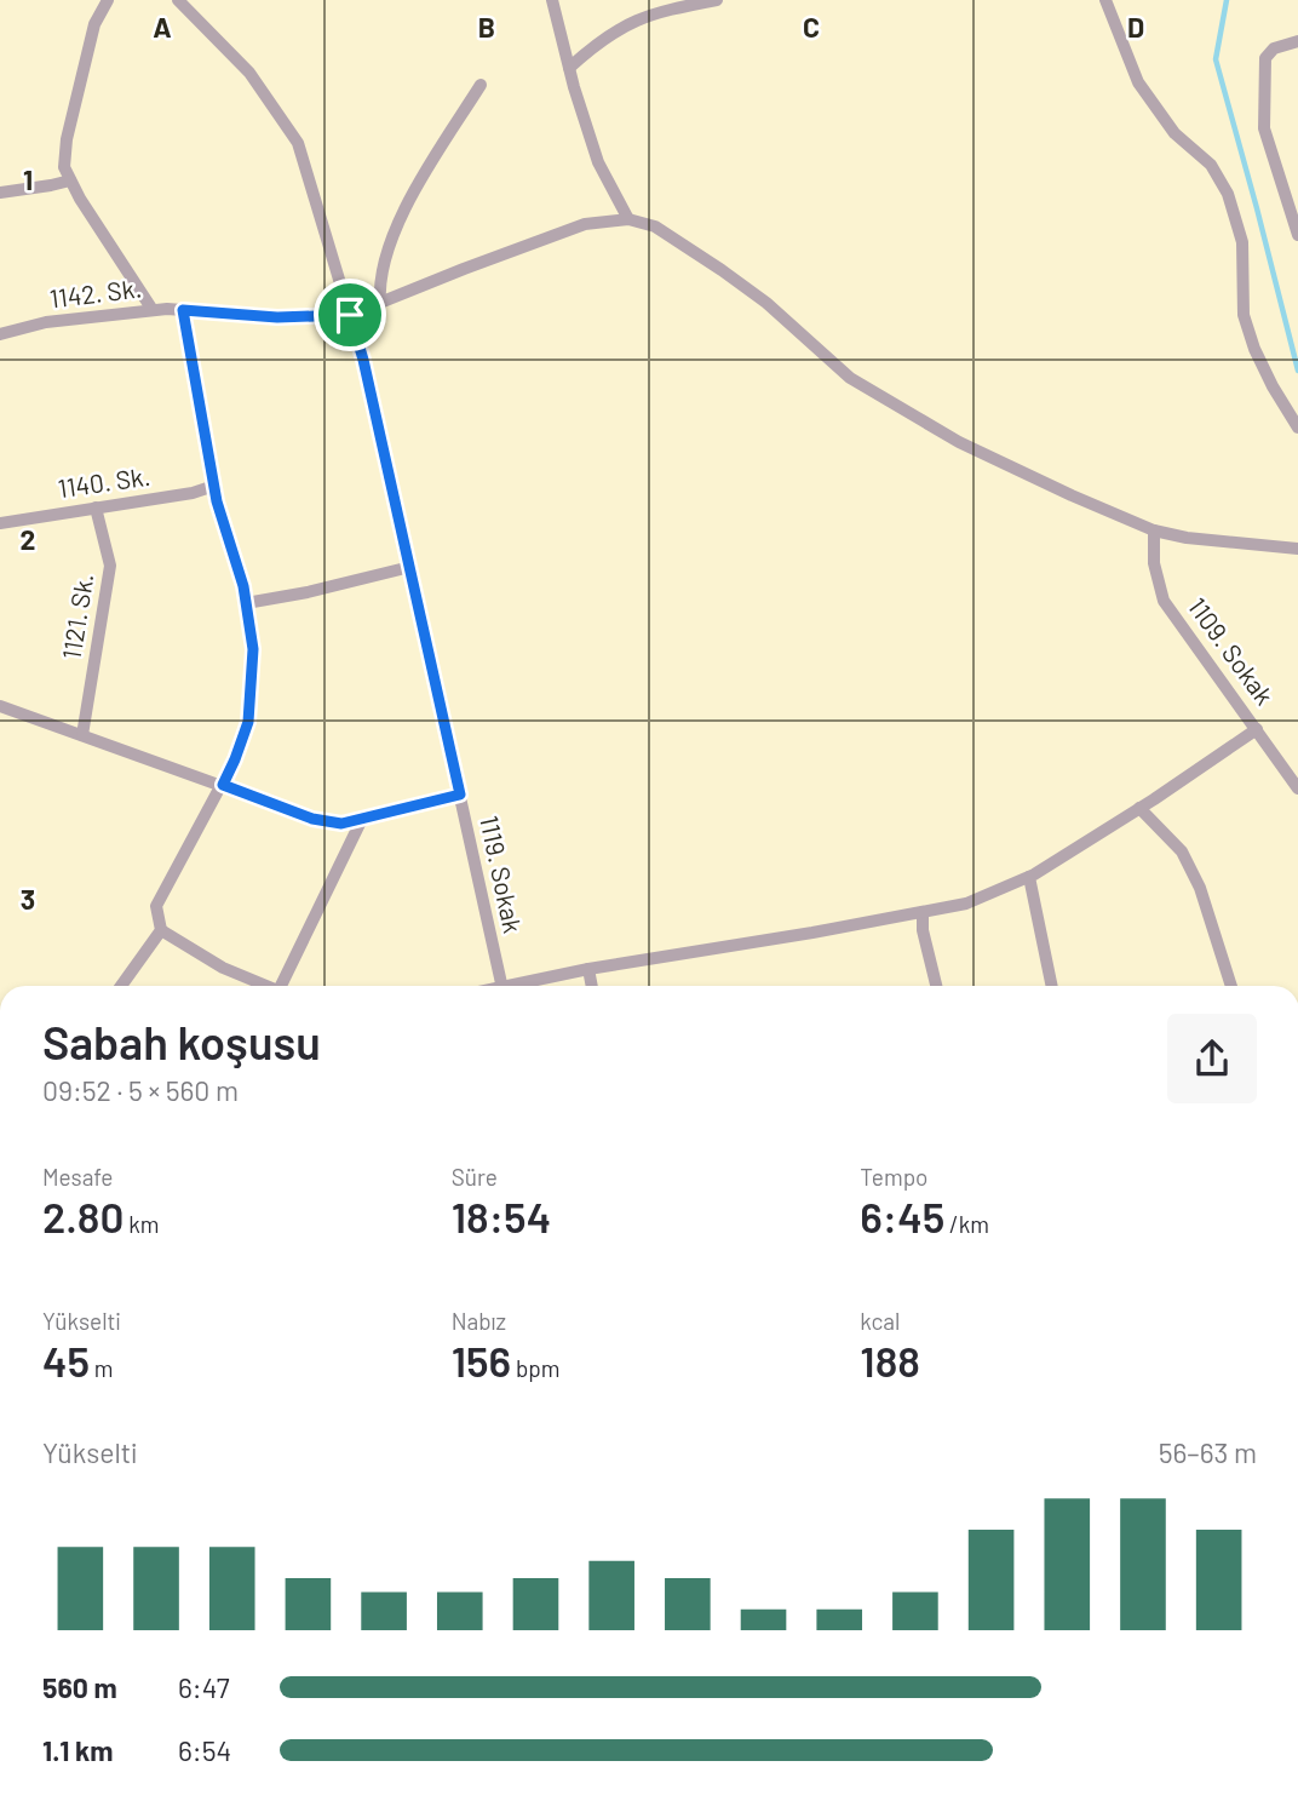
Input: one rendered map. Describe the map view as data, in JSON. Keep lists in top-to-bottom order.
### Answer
{
  "streets": {
    "street": [
      "1142. Sk.",
      "1140. Sk.",
      "1121. Sk.",
      "1109. Sokak",
      "1119. Sokak"
    ]
  },
  "crossings": [
    ["1142. Sk.", "1119. Sokak"],
    ["1140. Sk.", "1121. Sk."]
  ],
  "page": {
    "heading": ["Sabah koşusu", "09:52 · 5 × 560 m"],
    "stats": [
      ["Mesafe", "2.80 km"],
      ["Süre", "18:54"],
      ["Tempo", "6:45 /km"],
      ["Yükselti", "45 m"],
      ["Nabız", "156 bpm"],
      ["kcal", "188"]
    ],
    "chart": ["Yükselti", "56–63 m"],
    "list": [
      {
        "name": "560 m",
        "note": "6:47"
      },
      {
        "name": "1.1 km",
        "note": "6:54"
      }
    ]
  },
  "grid": {
    "columns": [
      "A",
      "B",
      "C",
      "D"
    ],
    "rows": ["1", "2", "3"]
  }
}
